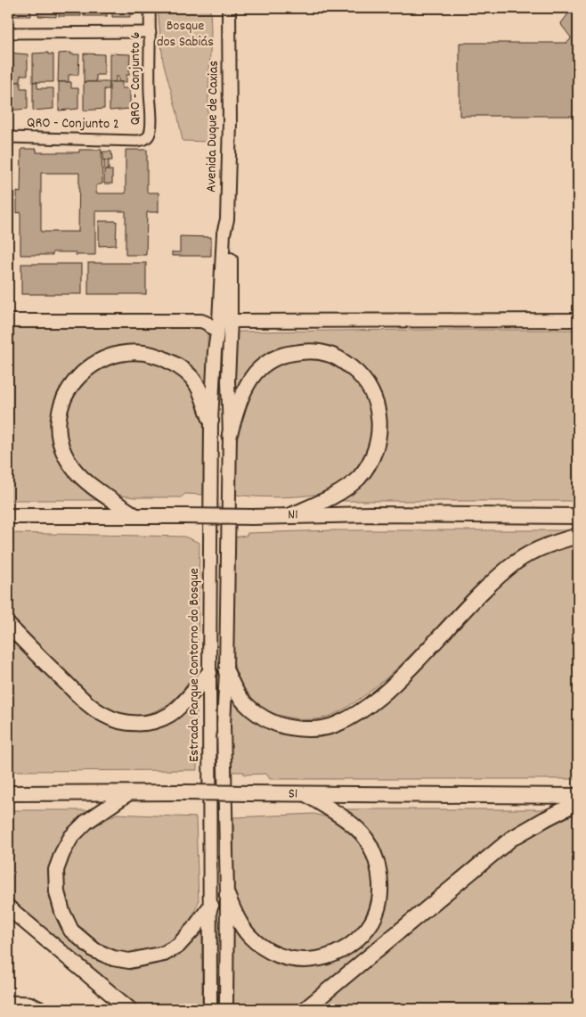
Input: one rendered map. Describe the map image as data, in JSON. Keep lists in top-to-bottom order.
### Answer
{
  "streets": {
    "highway": ["N1", "S1"],
    "main road": ["Avenida Duque de Caxias", "Estrada Parque Contorno do Bosque"],
    "street": ["QRO - Conjunto 6", "QRO - Conjunto 2"]
  },
  "crossings": [
    ["QRO - Conjunto 6", "QRO - Conjunto 2"],
    ["Avenida Duque de Caxias", "Estrada Parque Contorno do Bosque"]
  ],
  "parks": ["Bosque dos Sabiás"]
}
